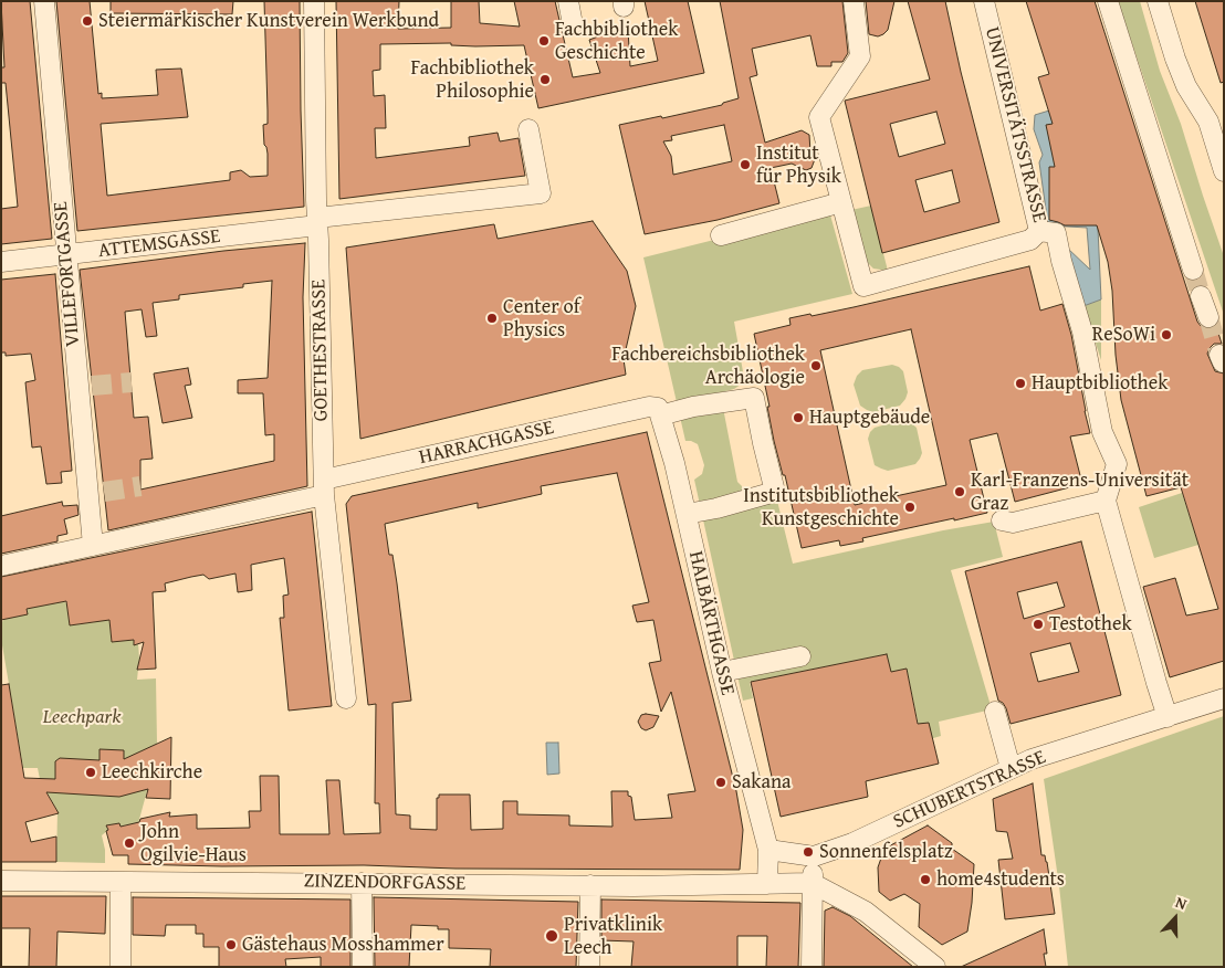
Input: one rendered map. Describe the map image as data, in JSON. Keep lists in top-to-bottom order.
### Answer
{
  "streets": {
    "street": [
      "UNIVERSITÄTSSTRASSE",
      "ATTEMSGASSE",
      "VILLEFORTGASSE",
      "GOETHESTRASSE",
      "HARRACHGASSE",
      "HALBÄRTHGASSE",
      "SCHUBERTSTRASSE",
      "ZINZENDORFGASSE"
    ]
  },
  "crossings": [
    ["ATTEMSGASSE", "VILLEFORTGASSE"],
    ["ATTEMSGASSE", "GOETHESTRASSE"],
    ["VILLEFORTGASSE", "HARRACHGASSE"],
    ["GOETHESTRASSE", "HARRACHGASSE"],
    ["HARRACHGASSE", "HALBÄRTHGASSE"]
  ],
  "parks": ["Leechpark"],
  "places": [
    "Steiermärkischer Kunstverein Werkbund",
    "Fachbibliothek Geschichte",
    "Fachbibliothek Philosophie",
    "Institut für Physik",
    "Center of Physics",
    "ReSoWi",
    "Fachbereichsbibliothek Archäologie",
    "Hauptbibliothek",
    "Hauptgebäude",
    "Karl-Franzens-Universität Graz",
    "Institutsbibliothek Kunstgeschichte",
    "Testothek",
    "Leechkirche",
    "Sakana",
    "John Ogilvie-Haus",
    "Sonnenfelsplatz",
    "home4students",
    "Privatklinik Leech",
    "Gästehaus Mosshammer"
  ],
  "north": "top"
}
